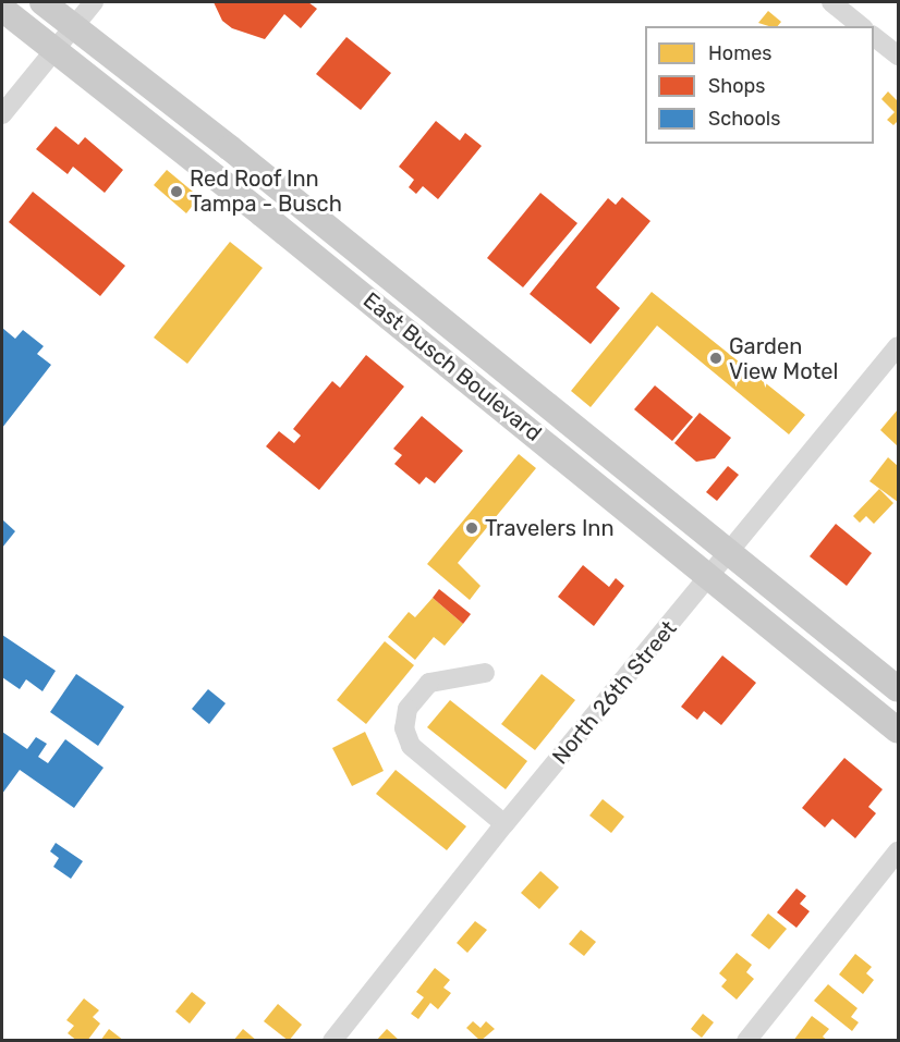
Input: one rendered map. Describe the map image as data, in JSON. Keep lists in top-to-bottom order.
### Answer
{
  "streets": {
    "main road": ["East Busch Boulevard"],
    "street": ["North 26th Street"]
  },
  "crossings": [
    ["East Busch Boulevard", "North 26th Street"]
  ],
  "places": ["Red Roof Inn Tampa - Busch", "Garden View Motel", "Travelers Inn"],
  "legend": ["Homes", "Shops", "Schools"]
}
